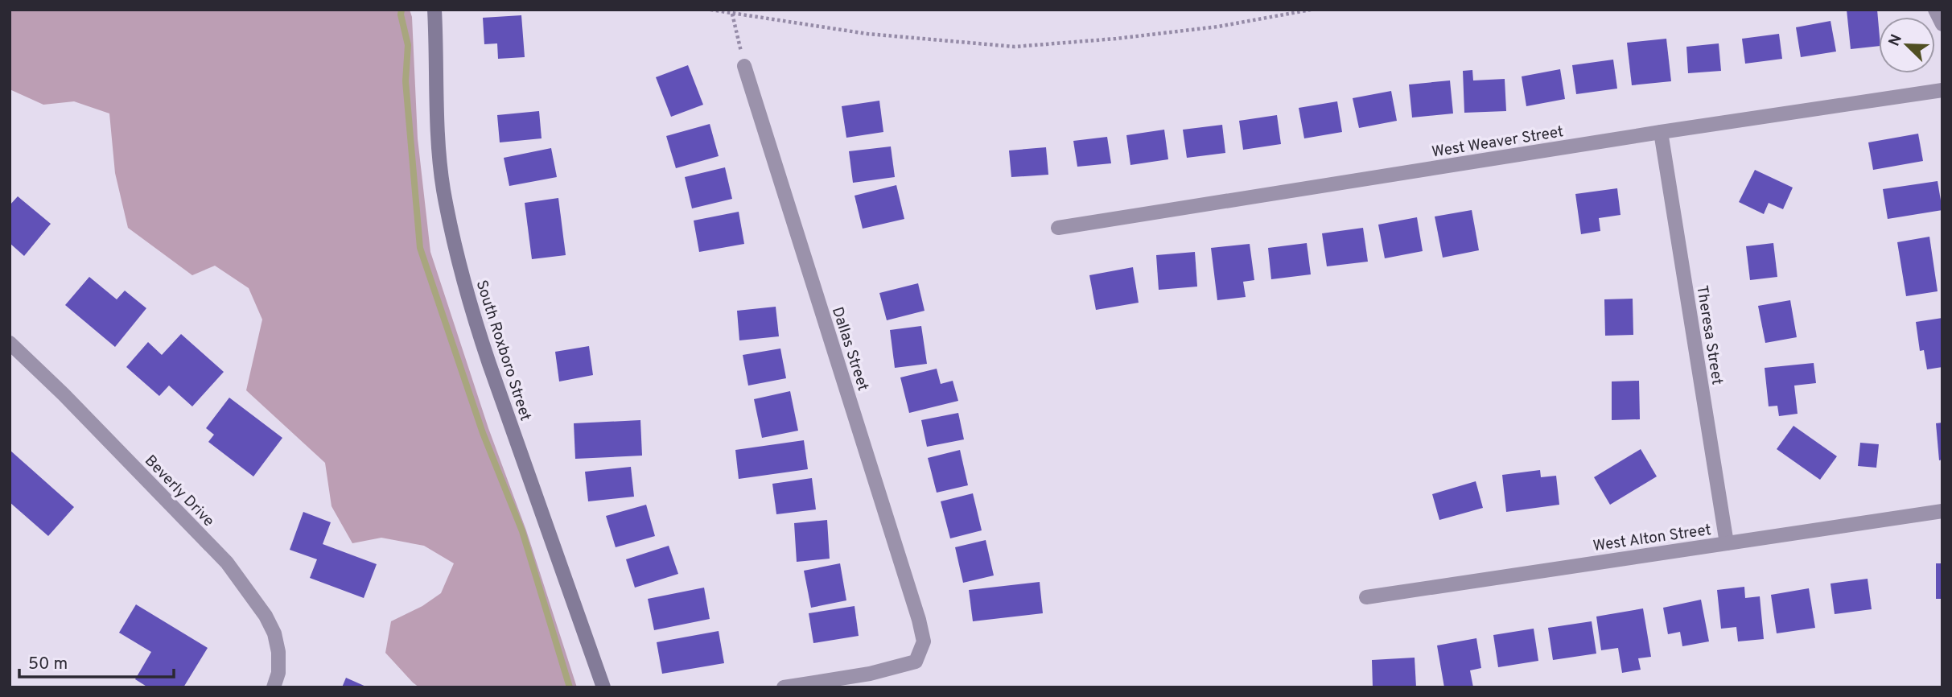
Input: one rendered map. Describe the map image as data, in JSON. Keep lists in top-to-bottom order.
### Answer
{
  "streets": {
    "street": [
      "West Weaver Street",
      "Theresa Street",
      "Dallas Street",
      "South Roxboro Street",
      "Beverly Drive",
      "West Alton Street"
    ]
  },
  "crossings": [
    ["West Weaver Street", "Theresa Street"],
    ["Theresa Street", "West Alton Street"]
  ],
  "scale_bar": "50 m",
  "north": "top left"
}
